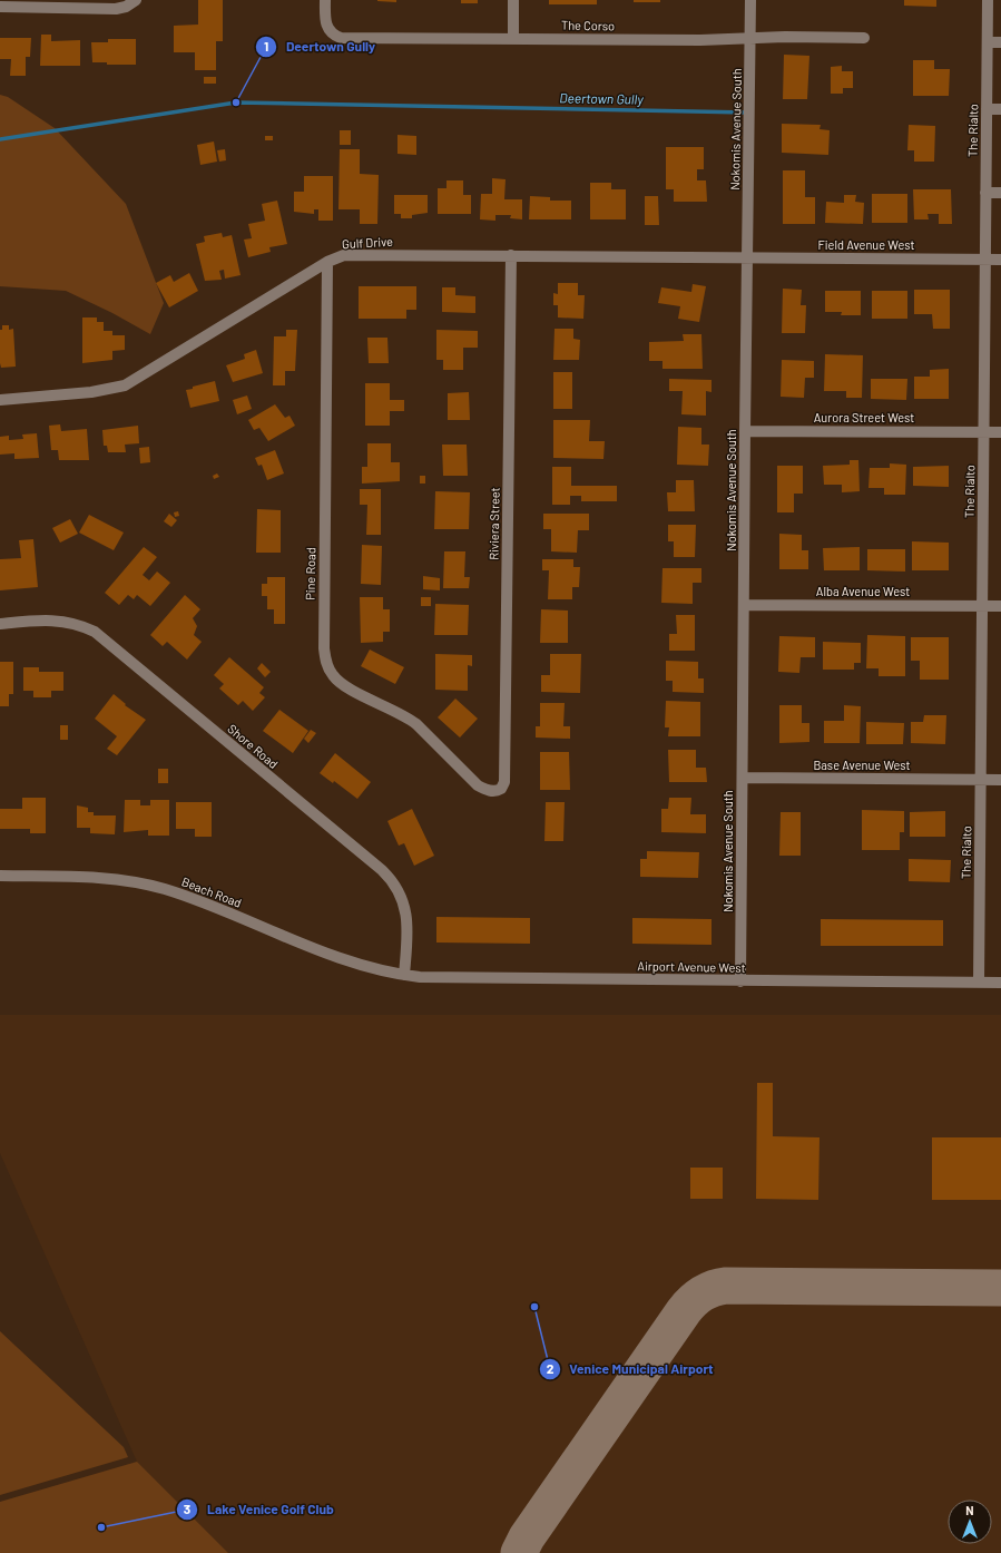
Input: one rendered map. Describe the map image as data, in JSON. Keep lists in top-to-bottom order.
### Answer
{
  "streets": {
    "street": [
      "The Corso",
      "Nokomis Avenue South",
      "The Rialto",
      "Gulf Drive",
      "Field Avenue West",
      "Aurora Street West",
      "Riviera Street",
      "Pine Road",
      "Alba Avenue West",
      "Shore Road",
      "Base Avenue West",
      "Beach Road",
      "Airport Avenue West"
    ]
  },
  "crossings": [
    ["The Corso", "Nokomis Avenue South"],
    ["Nokomis Avenue South", "Gulf Drive"],
    ["Nokomis Avenue South", "Field Avenue West"],
    ["Nokomis Avenue South", "Aurora Street West"],
    ["Nokomis Avenue South", "Alba Avenue West"],
    ["Nokomis Avenue South", "Base Avenue West"],
    ["Nokomis Avenue South", "Airport Avenue West"],
    ["The Rialto", "Field Avenue West"],
    ["The Rialto", "Aurora Street West"],
    ["The Rialto", "Alba Avenue West"],
    ["The Rialto", "Base Avenue West"],
    ["The Rialto", "Airport Avenue West"],
    ["Gulf Drive", "Field Avenue West"],
    ["Gulf Drive", "Riviera Street"],
    ["Gulf Drive", "Pine Road"],
    ["Riviera Street", "Pine Road"],
    ["Shore Road", "Beach Road"],
    ["Shore Road", "Airport Avenue West"],
    ["Beach Road", "Airport Avenue West"]
  ],
  "water": ["Deertown Gully"],
  "places": ["Deertown Gully", "Venice Municipal Airport", "Lake Venice Golf Club"],
  "north": "top"
}
